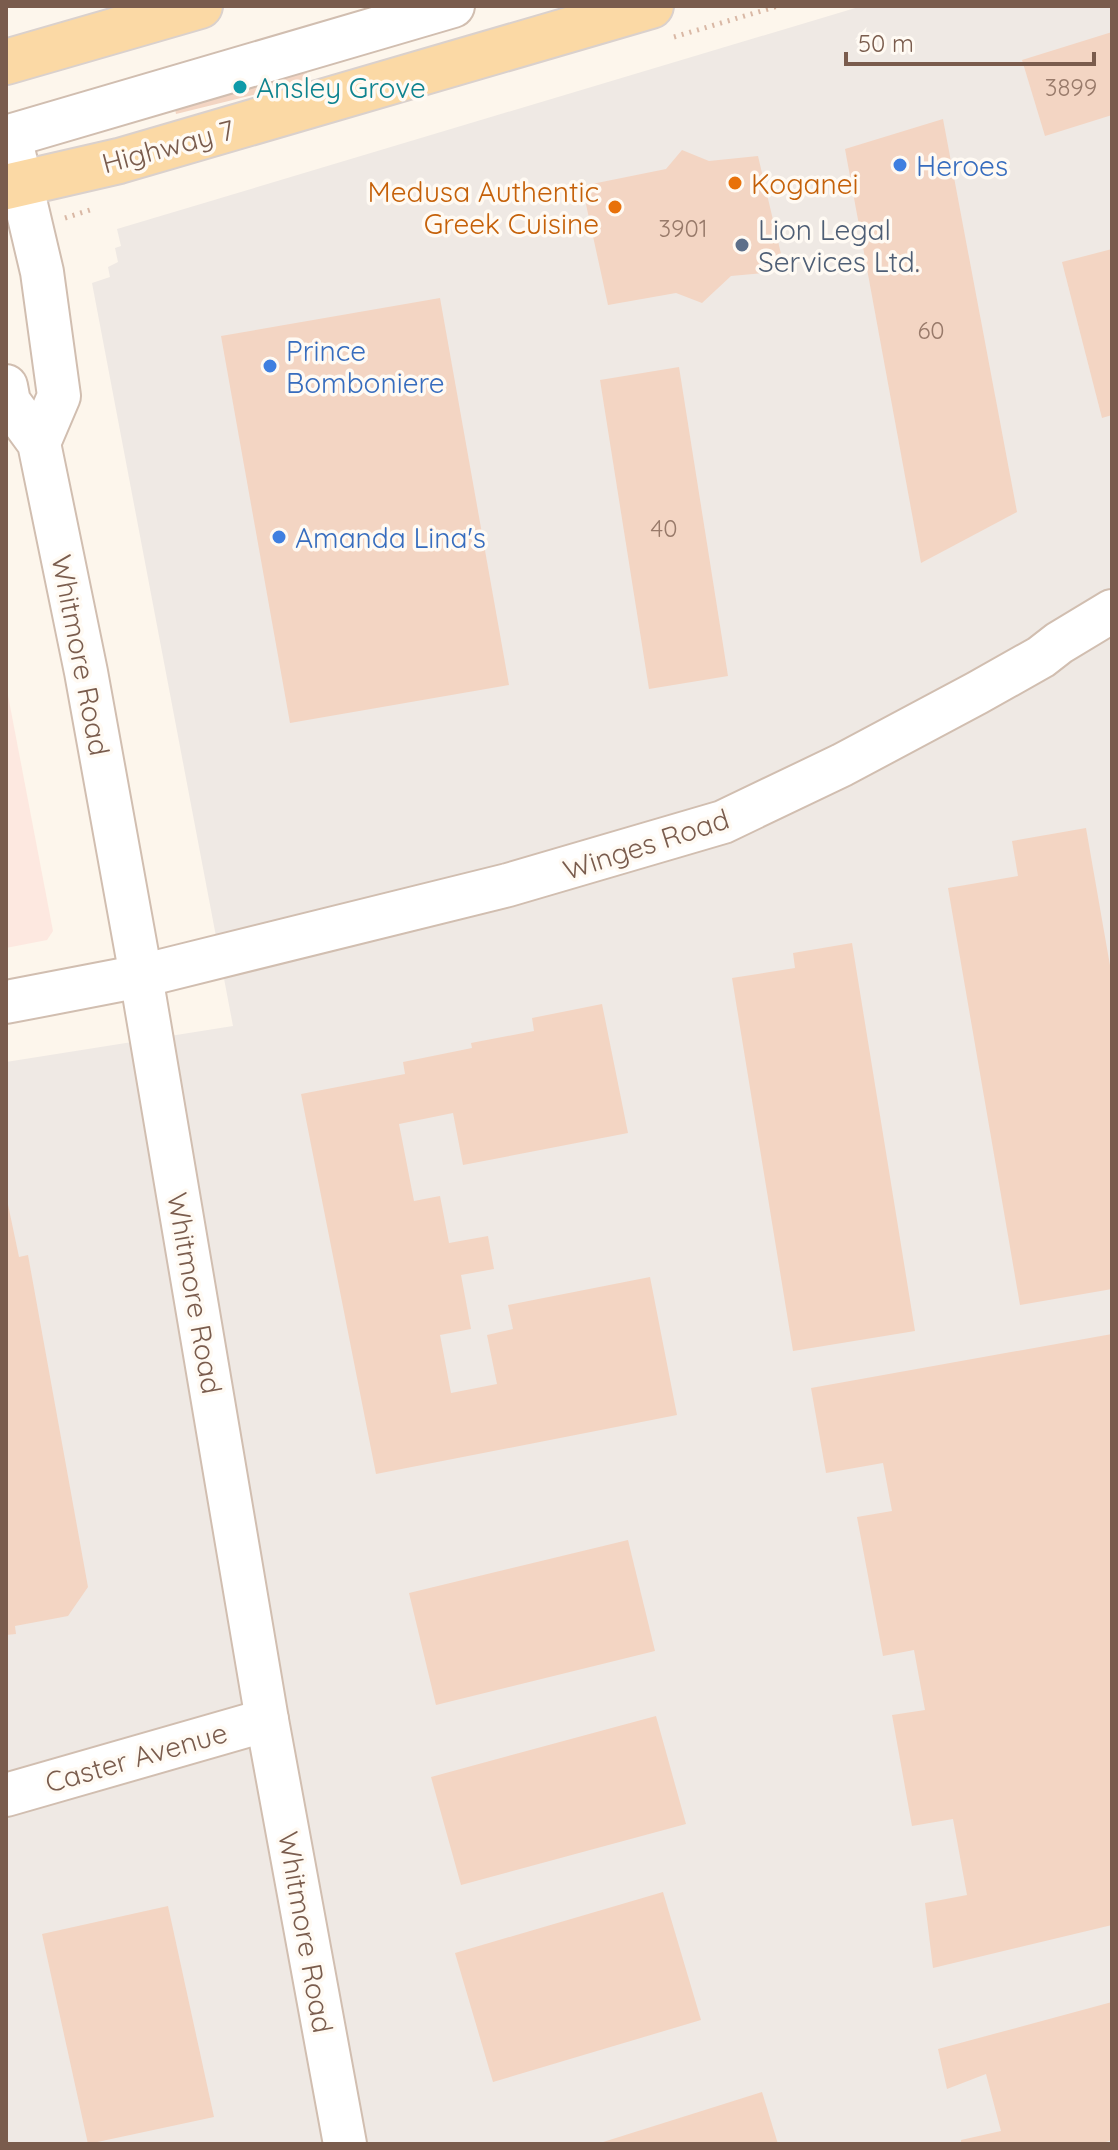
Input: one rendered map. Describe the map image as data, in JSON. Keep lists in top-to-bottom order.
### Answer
{
  "streets": {
    "main road": ["Highway 7"],
    "street": ["Whitmore Road", "Winges Road", "Caster Avenue"]
  },
  "crossings": [
    ["Whitmore Road", "Winges Road"],
    ["Whitmore Road", "Caster Avenue"]
  ],
  "places": [
    "Ansley Grove",
    "Heroes",
    "Koganei",
    "Medusa Authentic Greek Cuisine",
    "Lion Legal Services Ltd.",
    "Prince Bomboniere",
    "Amanda Lina's"
  ],
  "house_numbers": [
    "3899",
    "3901",
    "60",
    "40"
  ],
  "scale_bar": "50 m"
}
